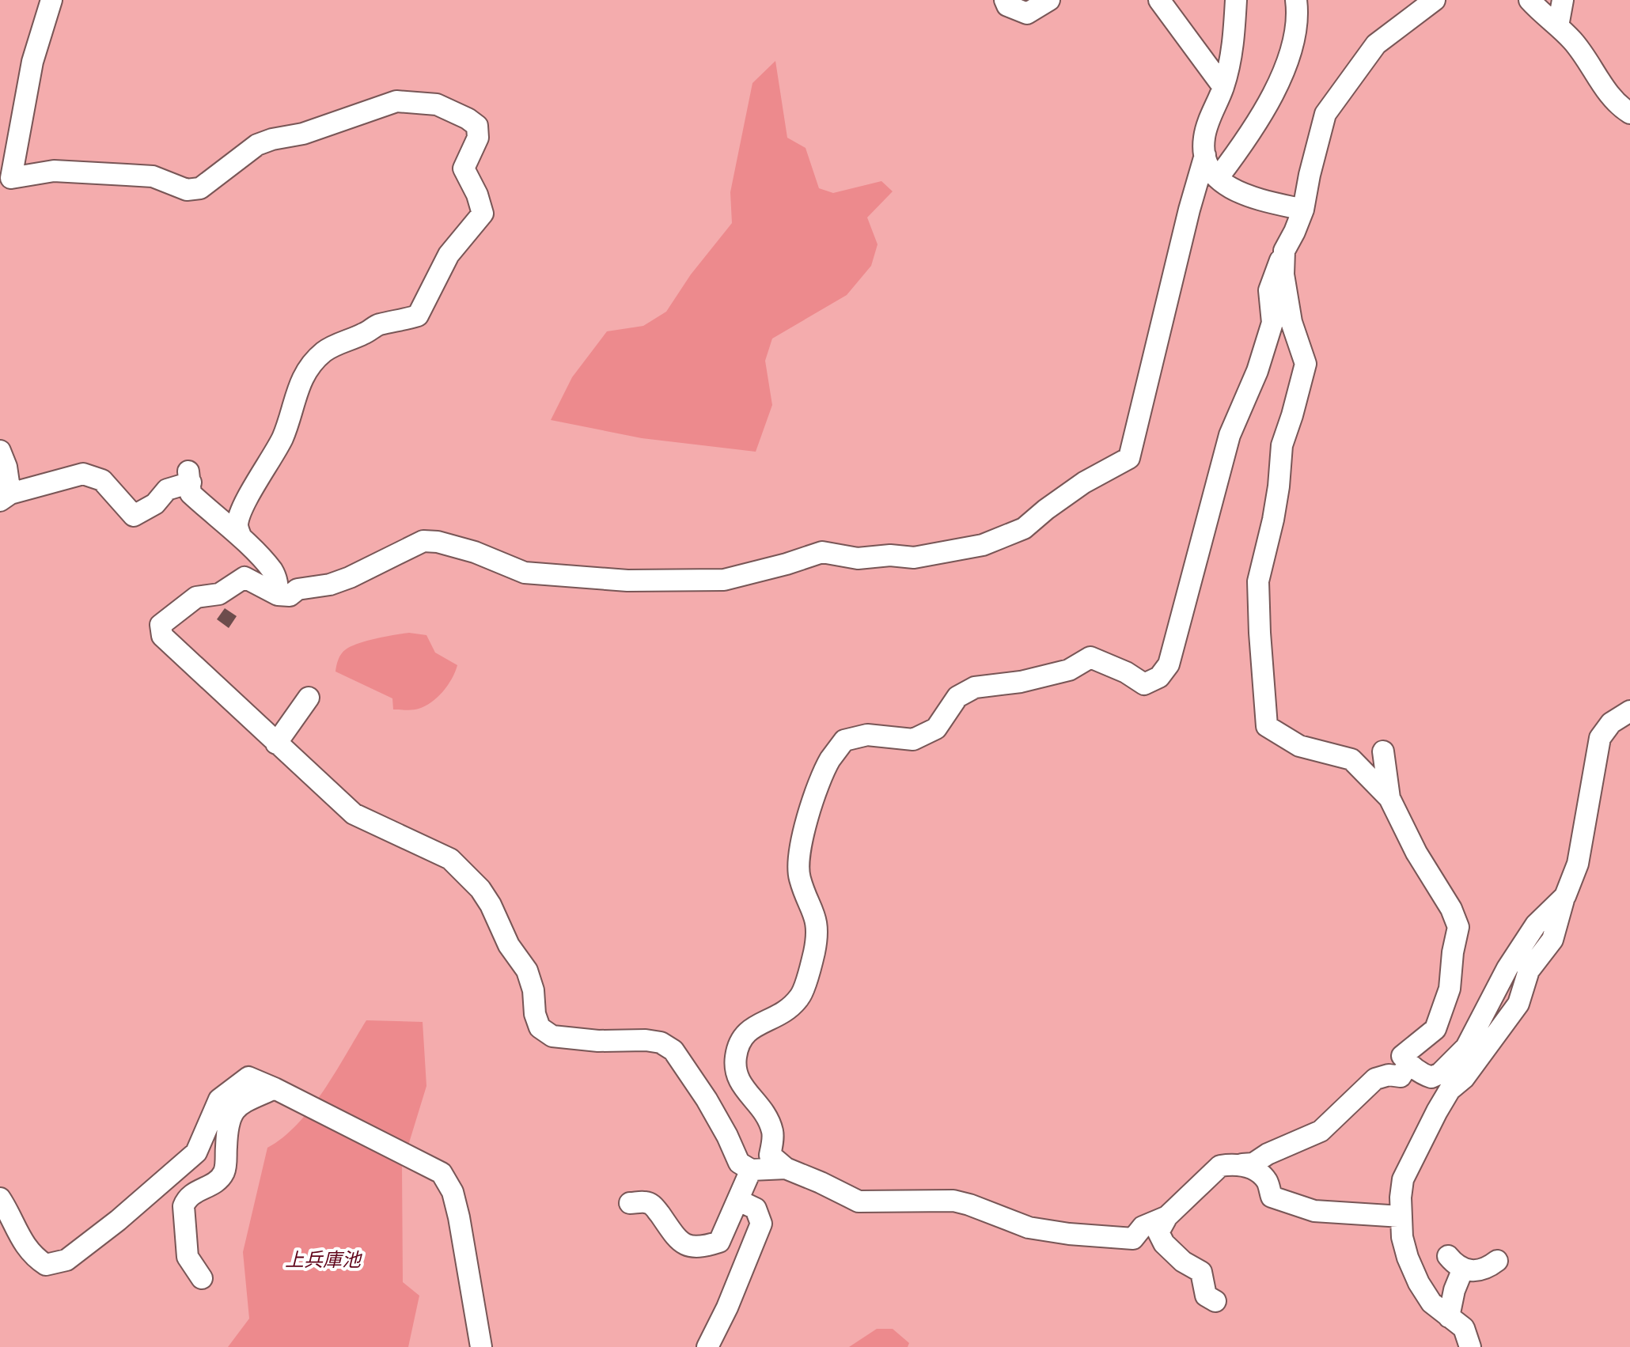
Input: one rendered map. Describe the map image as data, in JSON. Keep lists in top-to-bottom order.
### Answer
{
  "water": ["上兵庫池"]
}
